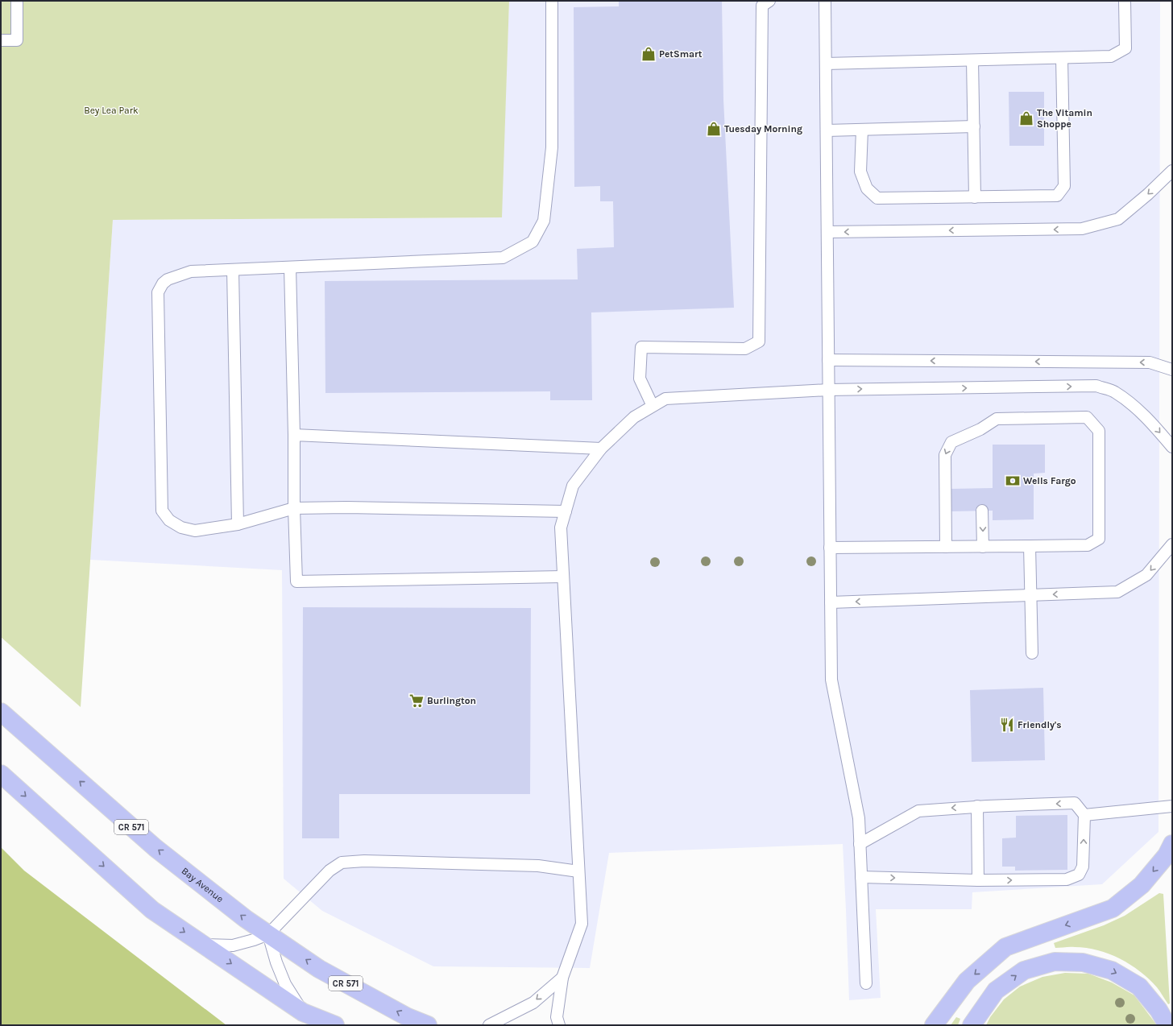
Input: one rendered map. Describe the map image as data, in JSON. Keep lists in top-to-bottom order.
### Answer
{
  "streets": {
    "main road": ["CR 571", "Bay Avenue"]
  },
  "parks": ["Bey Lea Park"],
  "places": {
    "shop": ["PetSmart", "The Vitamin Shoppe", "Tuesday Morning"],
    "bank": ["Wells Fargo"],
    "supermarket": ["Burlington"],
    "restaurant": ["Friendly's"]
  }
}
